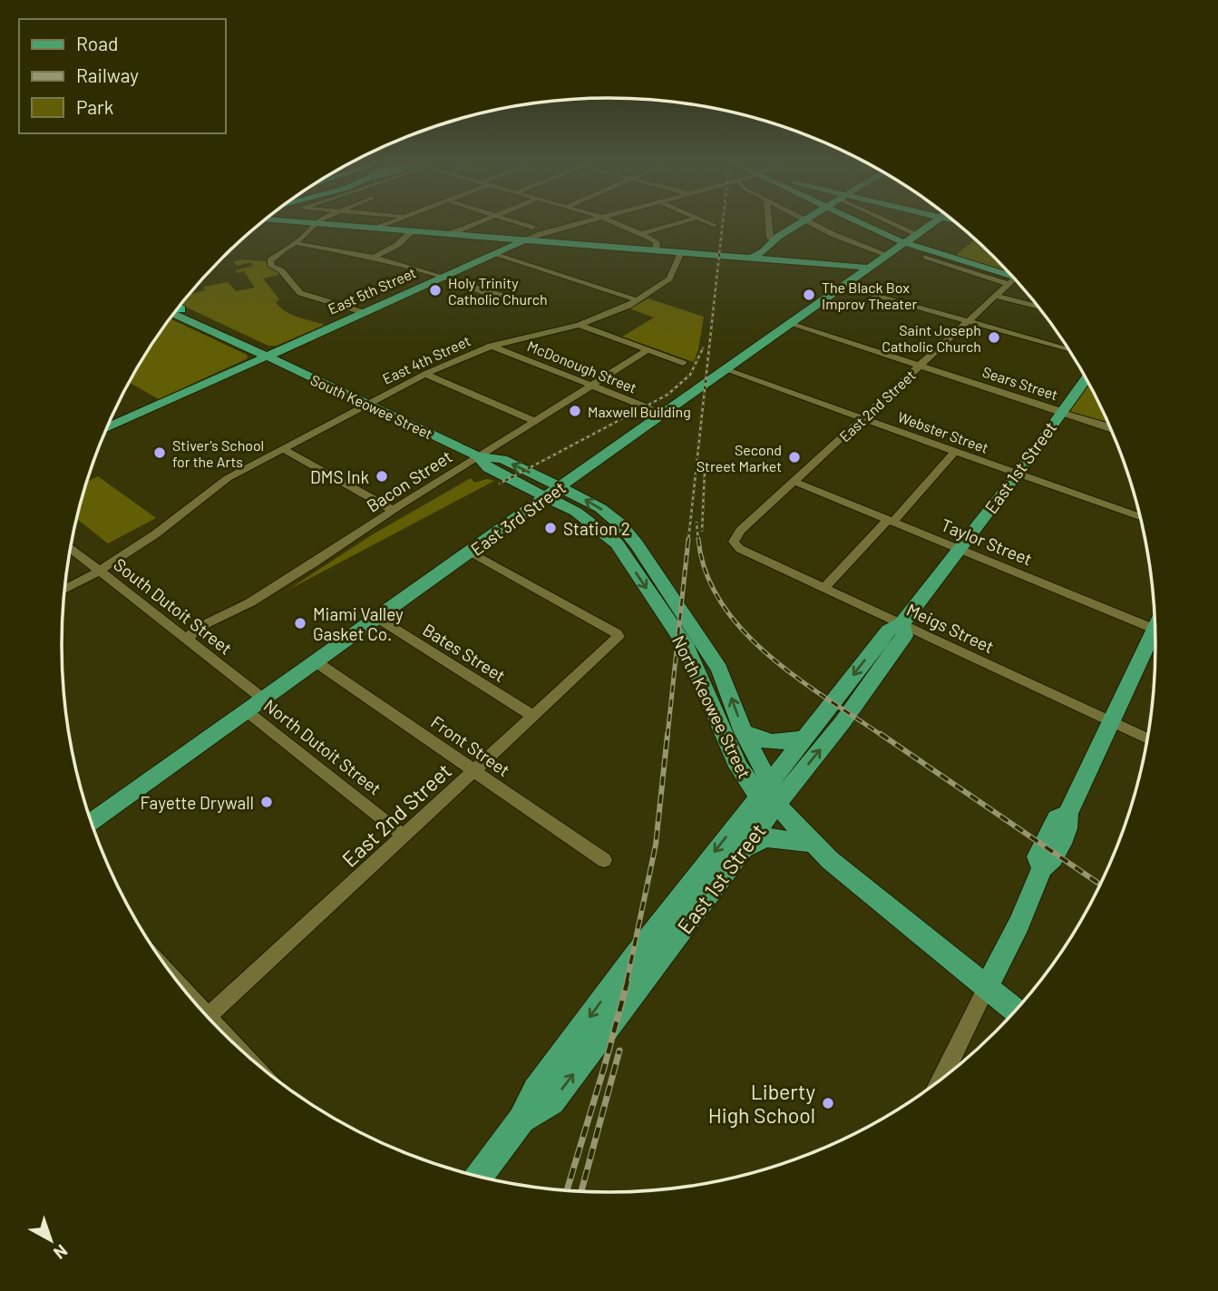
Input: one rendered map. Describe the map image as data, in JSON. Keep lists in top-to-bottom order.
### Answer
{
  "streets": {
    "main road": [
      "East 5th Street",
      "South Keowee Street",
      "East 1st Street",
      "East 3rd Street",
      "North Keowee Street"
    ],
    "street": [
      "East 4th Street",
      "McDonough Street",
      "Sears Street",
      "East 2nd Street",
      "Webster Street",
      "Bacon Street",
      "Taylor Street",
      "South Dutoit Street",
      "Meigs Street",
      "Bates Street",
      "Front Street",
      "North Dutoit Street"
    ]
  },
  "crossings": [
    ["East 5th Street", "South Keowee Street"],
    ["East 4th Street", "McDonough Street"],
    ["East 4th Street", "South Keowee Street"],
    ["East 4th Street", "South Dutoit Street"],
    ["McDonough Street", "Bacon Street"],
    ["McDonough Street", "East 3rd Street"],
    ["Sears Street", "East 2nd Street"],
    ["Sears Street", "East 1st Street"],
    ["Sears Street", "East 3rd Street"],
    ["East 2nd Street", "Webster Street"],
    ["East 2nd Street", "East 3rd Street"],
    ["East 2nd Street", "Taylor Street"],
    ["East 2nd Street", "Meigs Street"],
    ["East 2nd Street", "Bates Street"],
    ["East 2nd Street", "Front Street"],
    ["East 2nd Street", "North Dutoit Street"],
    ["South Keowee Street", "Bacon Street"],
    ["South Keowee Street", "East 3rd Street"],
    ["South Keowee Street", "North Keowee Street"],
    ["Webster Street", "East 1st Street"],
    ["Webster Street", "East 3rd Street"],
    ["East 1st Street", "Taylor Street"],
    ["East 1st Street", "Meigs Street"],
    ["East 1st Street", "North Keowee Street"],
    ["Bacon Street", "South Dutoit Street"],
    ["East 3rd Street", "South Dutoit Street"],
    ["East 3rd Street", "Bates Street"],
    ["East 3rd Street", "North Keowee Street"],
    ["East 3rd Street", "Front Street"],
    ["East 3rd Street", "North Dutoit Street"]
  ],
  "places": [
    "Holy Trinity Catholic Church",
    "The Black Box Improv Theater",
    "Saint Joseph Catholic Church",
    "Maxwell Building",
    "Stiver's School for the Arts",
    "Second Street Market",
    "DMS Ink",
    "Station 2",
    "Miami Valley Gasket Co.",
    "Fayette Drywall",
    "Liberty High School"
  ],
  "legend": ["Road", "Railway", "Park"],
  "north": "bottom right"
}
